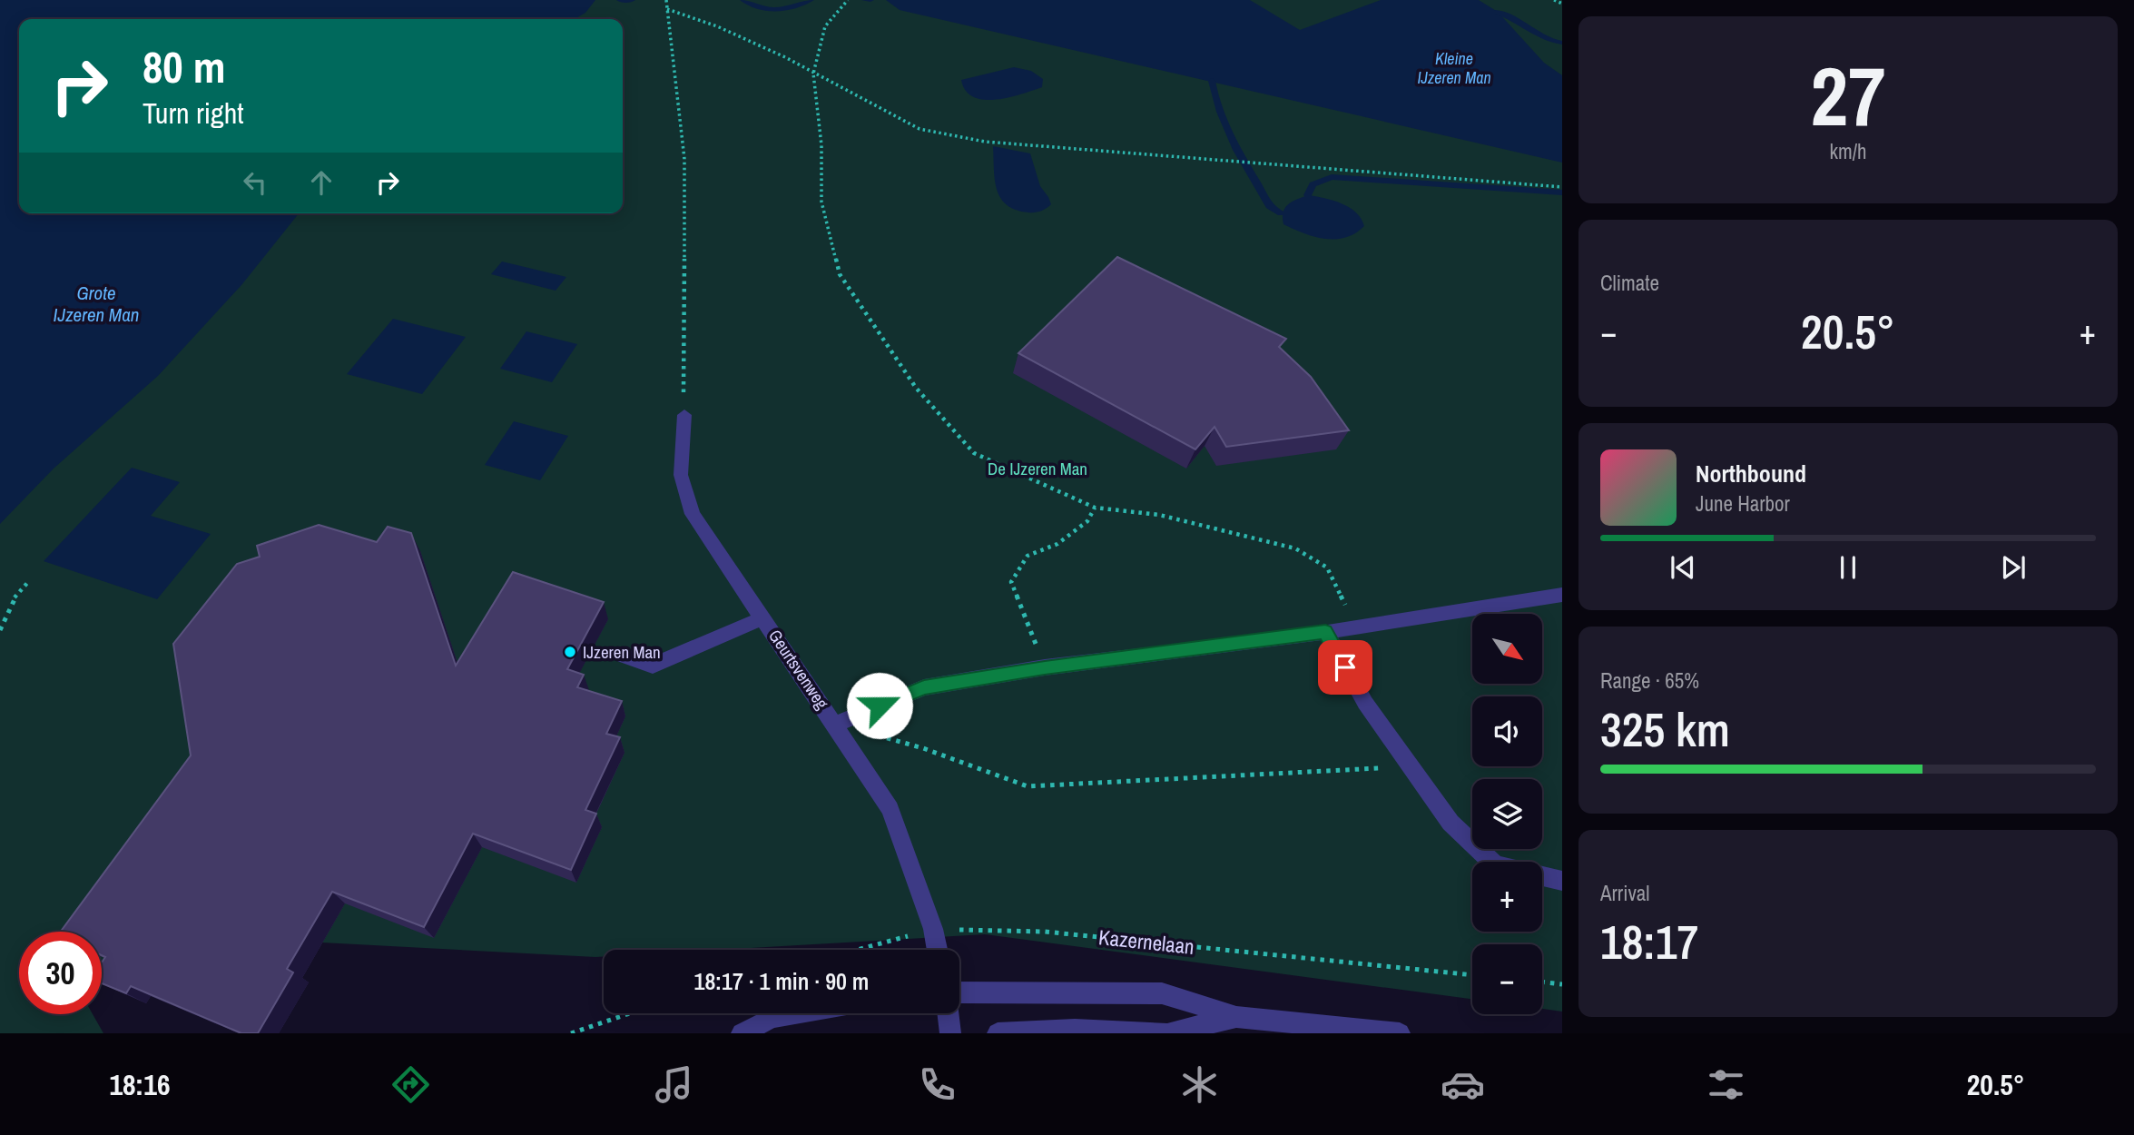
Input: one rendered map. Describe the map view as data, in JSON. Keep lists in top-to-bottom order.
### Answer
{
  "streets": {
    "street": ["Geurtsvenweg"],
    "path": ["Kazernelaan"]
  },
  "crossings": [
    ["Geurtsvenweg", "Kazernelaan"]
  ],
  "water": ["Kleine IJzeren Man", "Grote IJzeren Man"],
  "parks": ["De IJzeren Man"],
  "places": ["IJzeren Man"],
  "north": "bottom right",
  "page": {
    "tile": [
      ["27", "km/h"],
      "Climate",
      ["Range · 65%", "325 km"],
      ["Arrival", "18:17"]
    ],
    "turn": ["80 m", "Turn right"],
    "heat": ["−", "20.5°", "+"],
    "song": ["Northbound", "June Harbor"],
    "map_buttons": ["+", "−"],
    "limit": "30",
    "trip": "18:17 · 1 min · 90 m",
    "tabs": ["18:16", "20.5°"]
  }
}
